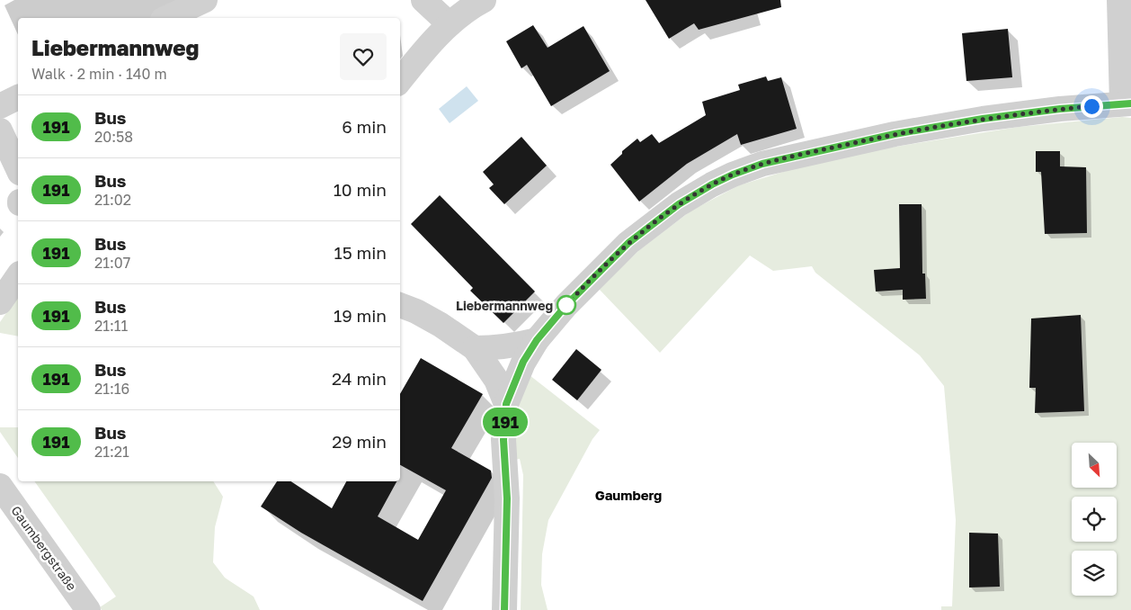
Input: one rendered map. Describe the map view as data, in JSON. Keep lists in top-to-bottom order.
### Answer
{
  "streets": {
    "street": ["Gaumbergstraße"]
  },
  "districts": ["Gaumberg"],
  "places": ["Liebermannweg"],
  "lines": ["bus line 191"],
  "north": "bottom right",
  "page": {
    "on_map": "191",
    "heading": ["Liebermannweg", "Walk · 2 min · 140 m"],
    "list": [
      {
        "mark": "191",
        "name": "Bus",
        "note": "20:58",
        "value": "6 min"
      },
      {
        "mark": "191",
        "name": "Bus",
        "note": "21:02",
        "value": "10 min"
      },
      {
        "mark": "191",
        "name": "Bus",
        "note": "21:07",
        "value": "15 min"
      },
      {
        "mark": "191",
        "name": "Bus",
        "note": "21:11",
        "value": "19 min"
      },
      {
        "mark": "191",
        "name": "Bus",
        "note": "21:16",
        "value": "24 min"
      },
      {
        "mark": "191",
        "name": "Bus",
        "note": "21:21",
        "value": "29 min"
      }
    ]
  }
}
